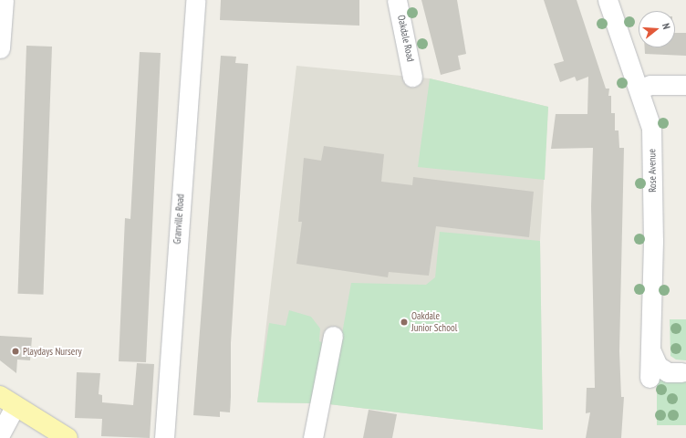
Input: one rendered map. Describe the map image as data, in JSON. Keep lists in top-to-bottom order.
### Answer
{
  "streets": {
    "street": ["Oakdale Road", "Rose Avenue", "Granville Road"]
  },
  "places": ["Oakdale Junior School", "Playdays Nursery"],
  "north": "right"
}
